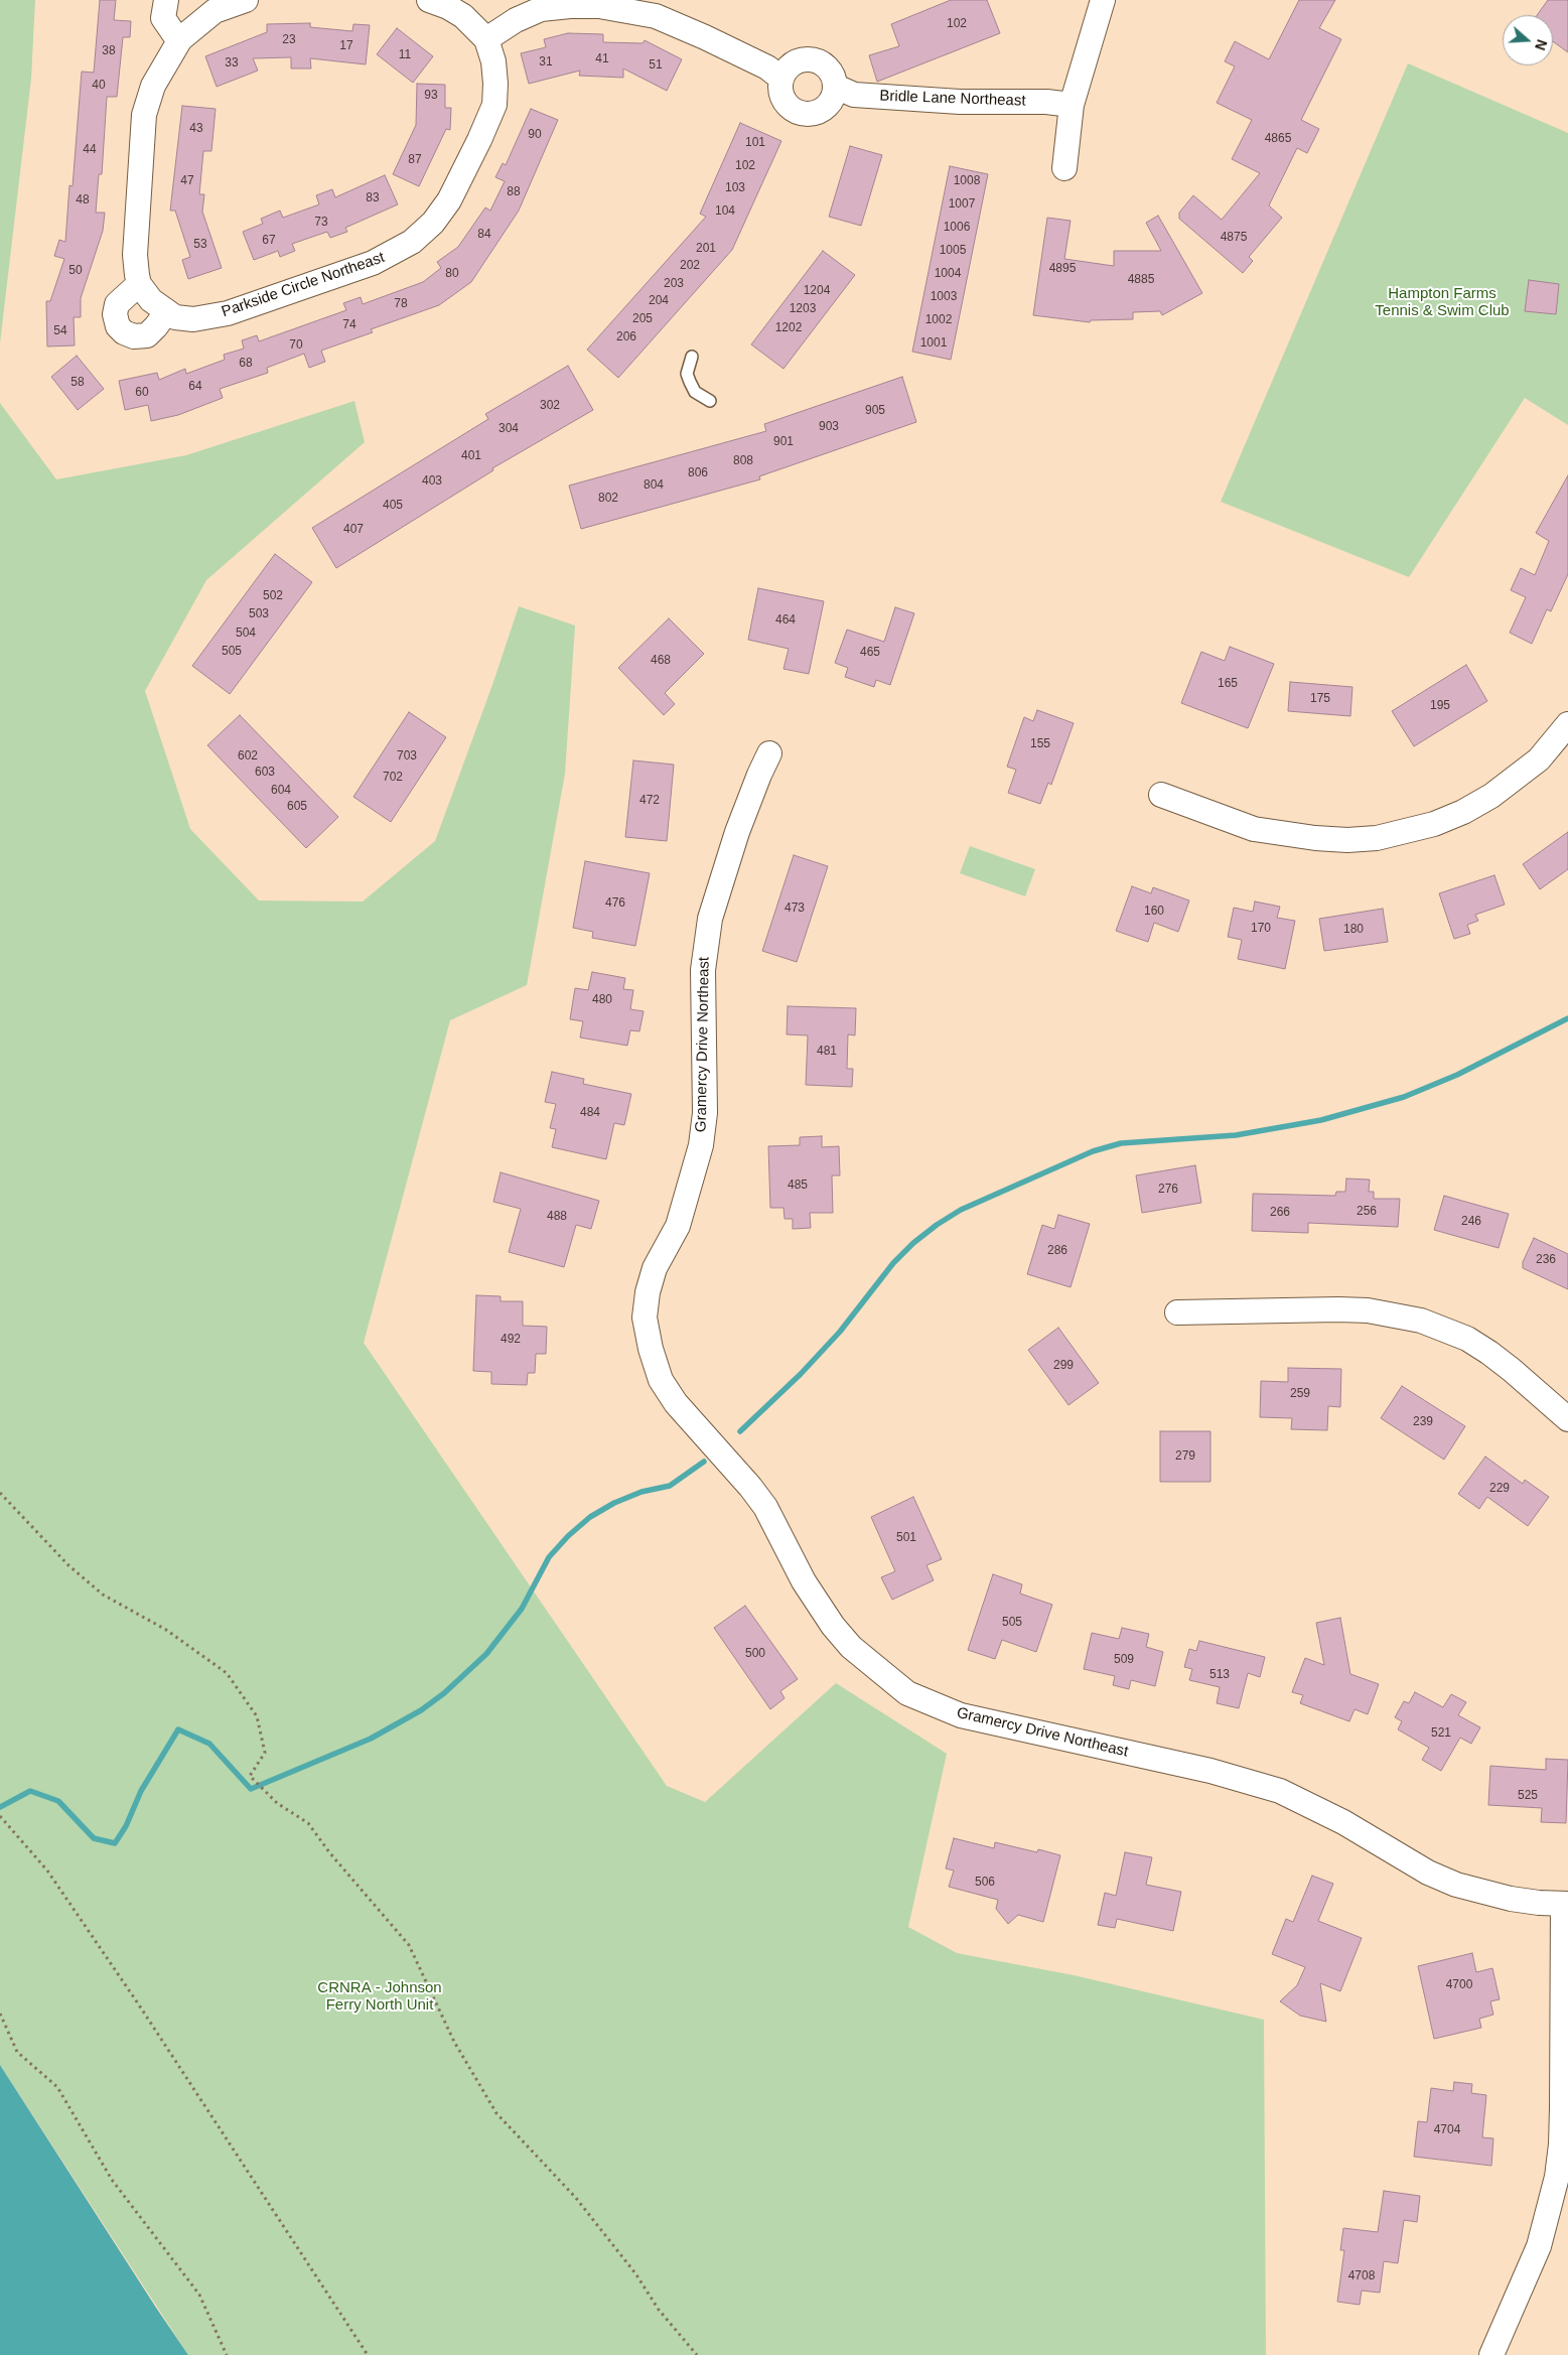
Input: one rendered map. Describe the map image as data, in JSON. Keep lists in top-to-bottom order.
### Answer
{
  "streets": {
    "street": ["Bridle Lane Northeast", "Parkside Circle Northeast", "Gramercy Drive Northeast"]
  },
  "parks": ["Hampton Farms Tennis & Swim Club", "CRNRA - Johnson Ferry North Unit"],
  "house_numbers": [
    "102",
    "23",
    "17",
    "38",
    "11",
    "41",
    "31",
    "33",
    "51",
    "40",
    "93",
    "43",
    "90",
    "4865",
    "101",
    "44",
    "87",
    "102",
    "47",
    "1008",
    "103",
    "88",
    "83",
    "48",
    "1007",
    "104",
    "73",
    "1006",
    "84",
    "4875",
    "67",
    "53",
    "201",
    "1005",
    "202",
    "4895",
    "50",
    "80",
    "1004",
    "4885",
    "203",
    "1204",
    "1003",
    "204",
    "78",
    "1203",
    "205",
    "1002",
    "74",
    "1202",
    "54",
    "206",
    "1001",
    "70",
    "68",
    "58",
    "64",
    "60",
    "302",
    "905",
    "903",
    "304",
    "901",
    "401",
    "808",
    "806",
    "403",
    "804",
    "802",
    "405",
    "407",
    "502",
    "503",
    "464",
    "504",
    "505",
    "465",
    "468",
    "165",
    "175",
    "195",
    "155",
    "602",
    "703",
    "603",
    "702",
    "604",
    "472",
    "605",
    "476",
    "473",
    "160",
    "170",
    "180",
    "480",
    "481",
    "484",
    "485",
    "276",
    "256",
    "266",
    "488",
    "246",
    "286",
    "236",
    "492",
    "299",
    "259",
    "239",
    "279",
    "229",
    "501",
    "505",
    "500",
    "509",
    "513",
    "521",
    "525",
    "506",
    "4700",
    "4704",
    "4708"
  ],
  "north": "right"
}
